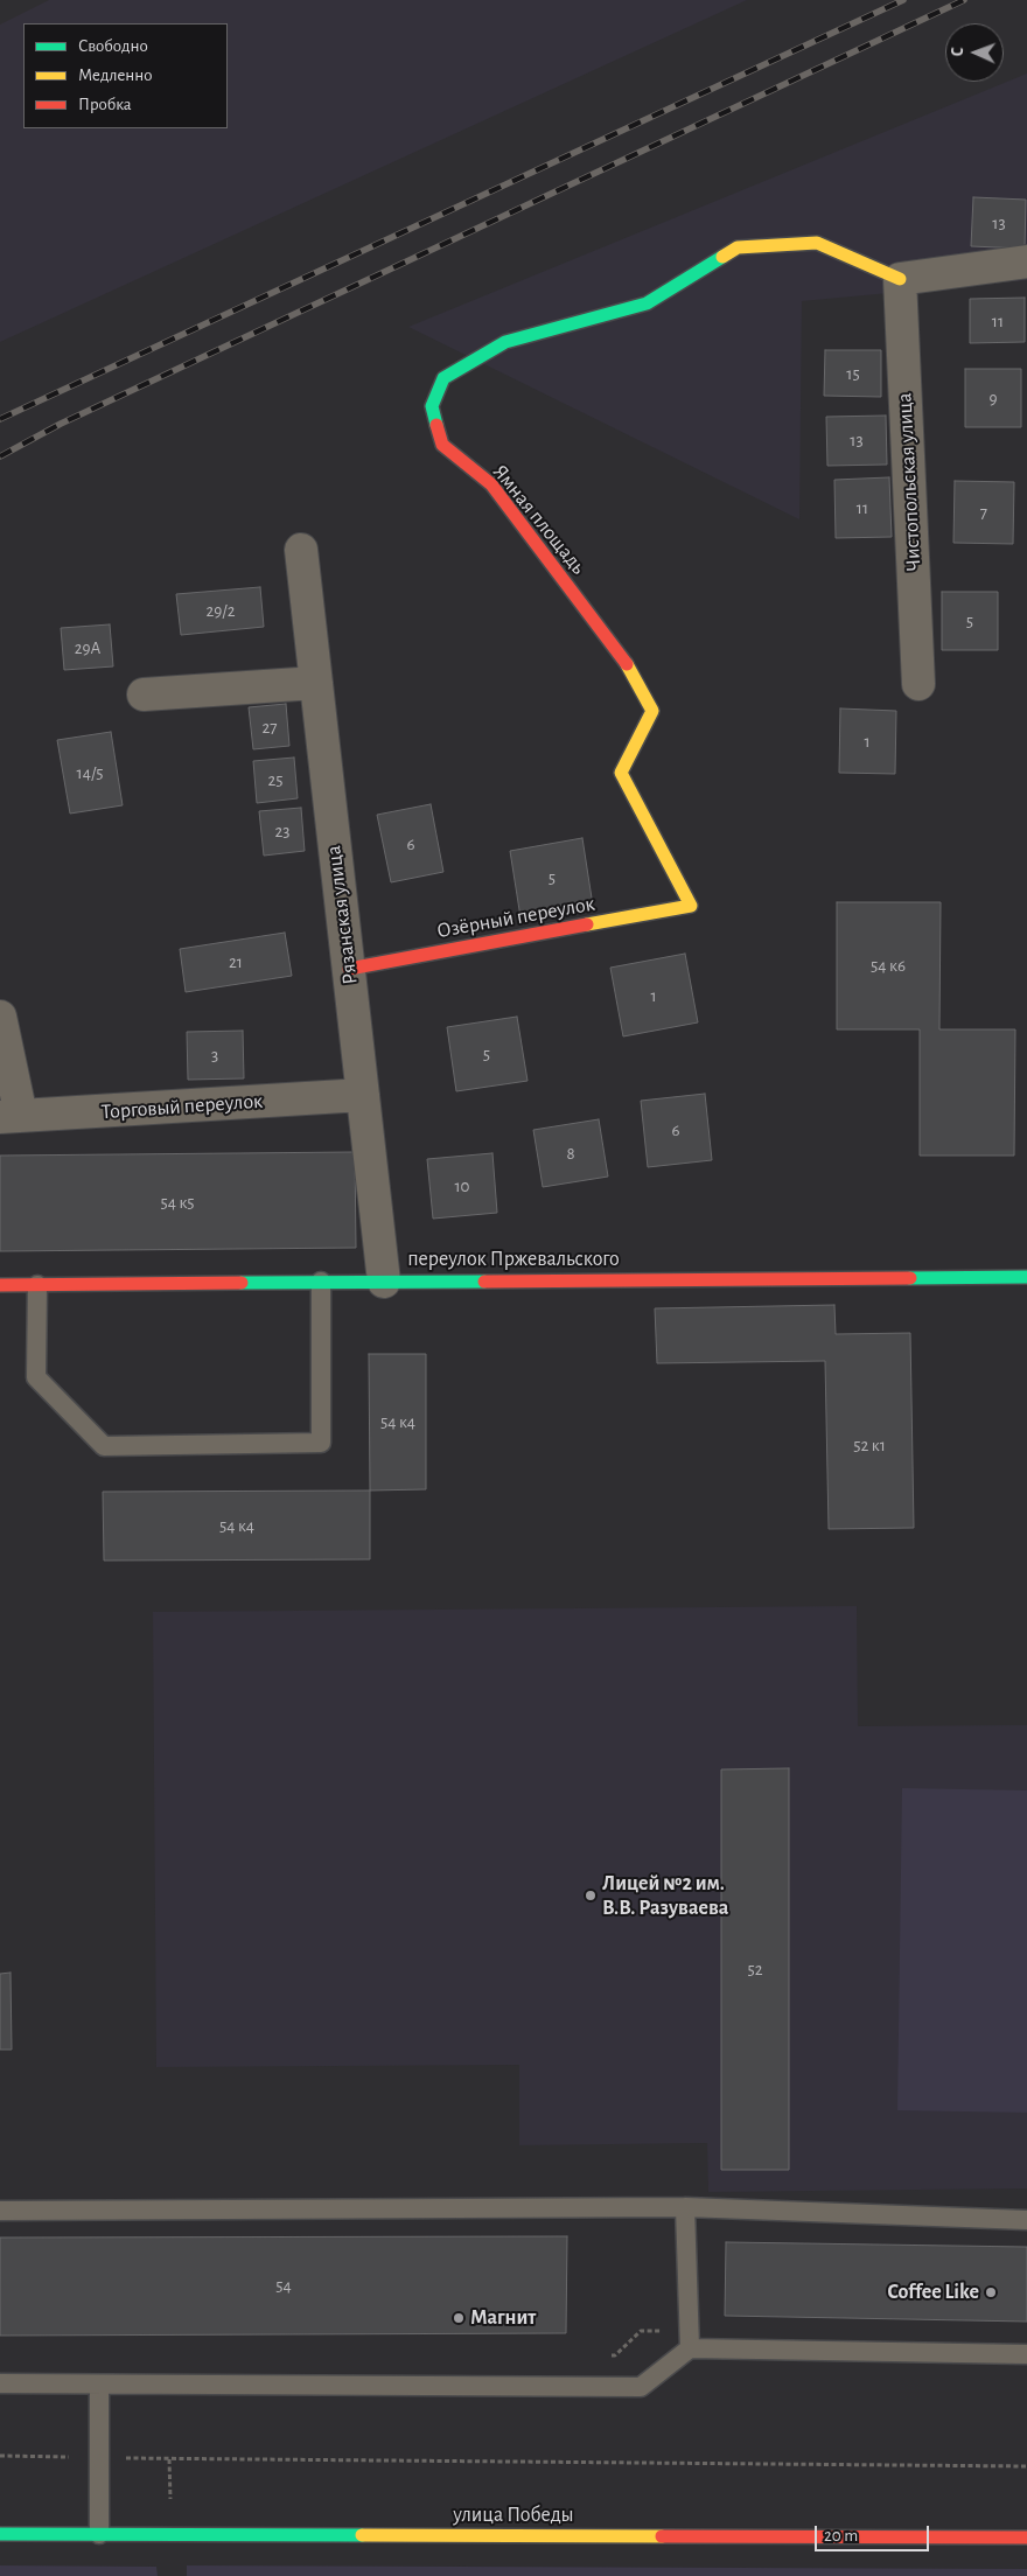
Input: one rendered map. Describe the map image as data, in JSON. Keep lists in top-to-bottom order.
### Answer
{
  "streets": {
    "street": [
      "Чистопольская улица",
      "Ямная площадь",
      "Рязанская улица",
      "Озёрный переулок",
      "Торговый переулок",
      "переулок Пржевальского",
      "улица Победы"
    ]
  },
  "crossings": [
    ["Чистопольская улица", "Ямная площадь"],
    ["Ямная площадь", "Озёрный переулок"],
    ["Рязанская улица", "Озёрный переулок"],
    ["Рязанская улица", "Торговый переулок"],
    ["Рязанская улица", "переулок Пржевальского"]
  ],
  "places": ["Лицей №2 им. В.В. Разуваева", "Coffee Like", "Магнит"],
  "house_numbers": [
    "13",
    "11",
    "15",
    "9",
    "13",
    "11",
    "7",
    "29/2",
    "5",
    "29А",
    "27",
    "1",
    "14/5",
    "25",
    "23",
    "6",
    "5",
    "21",
    "54 к6",
    "1",
    "5",
    "3",
    "6",
    "8",
    "10",
    "54 к5",
    "54 к4",
    "52 к1",
    "54 к4",
    "52",
    "54"
  ],
  "legend": ["Свободно", "Медленно", "Пробка"],
  "scale_bar": "20 m",
  "north": "left"
}
